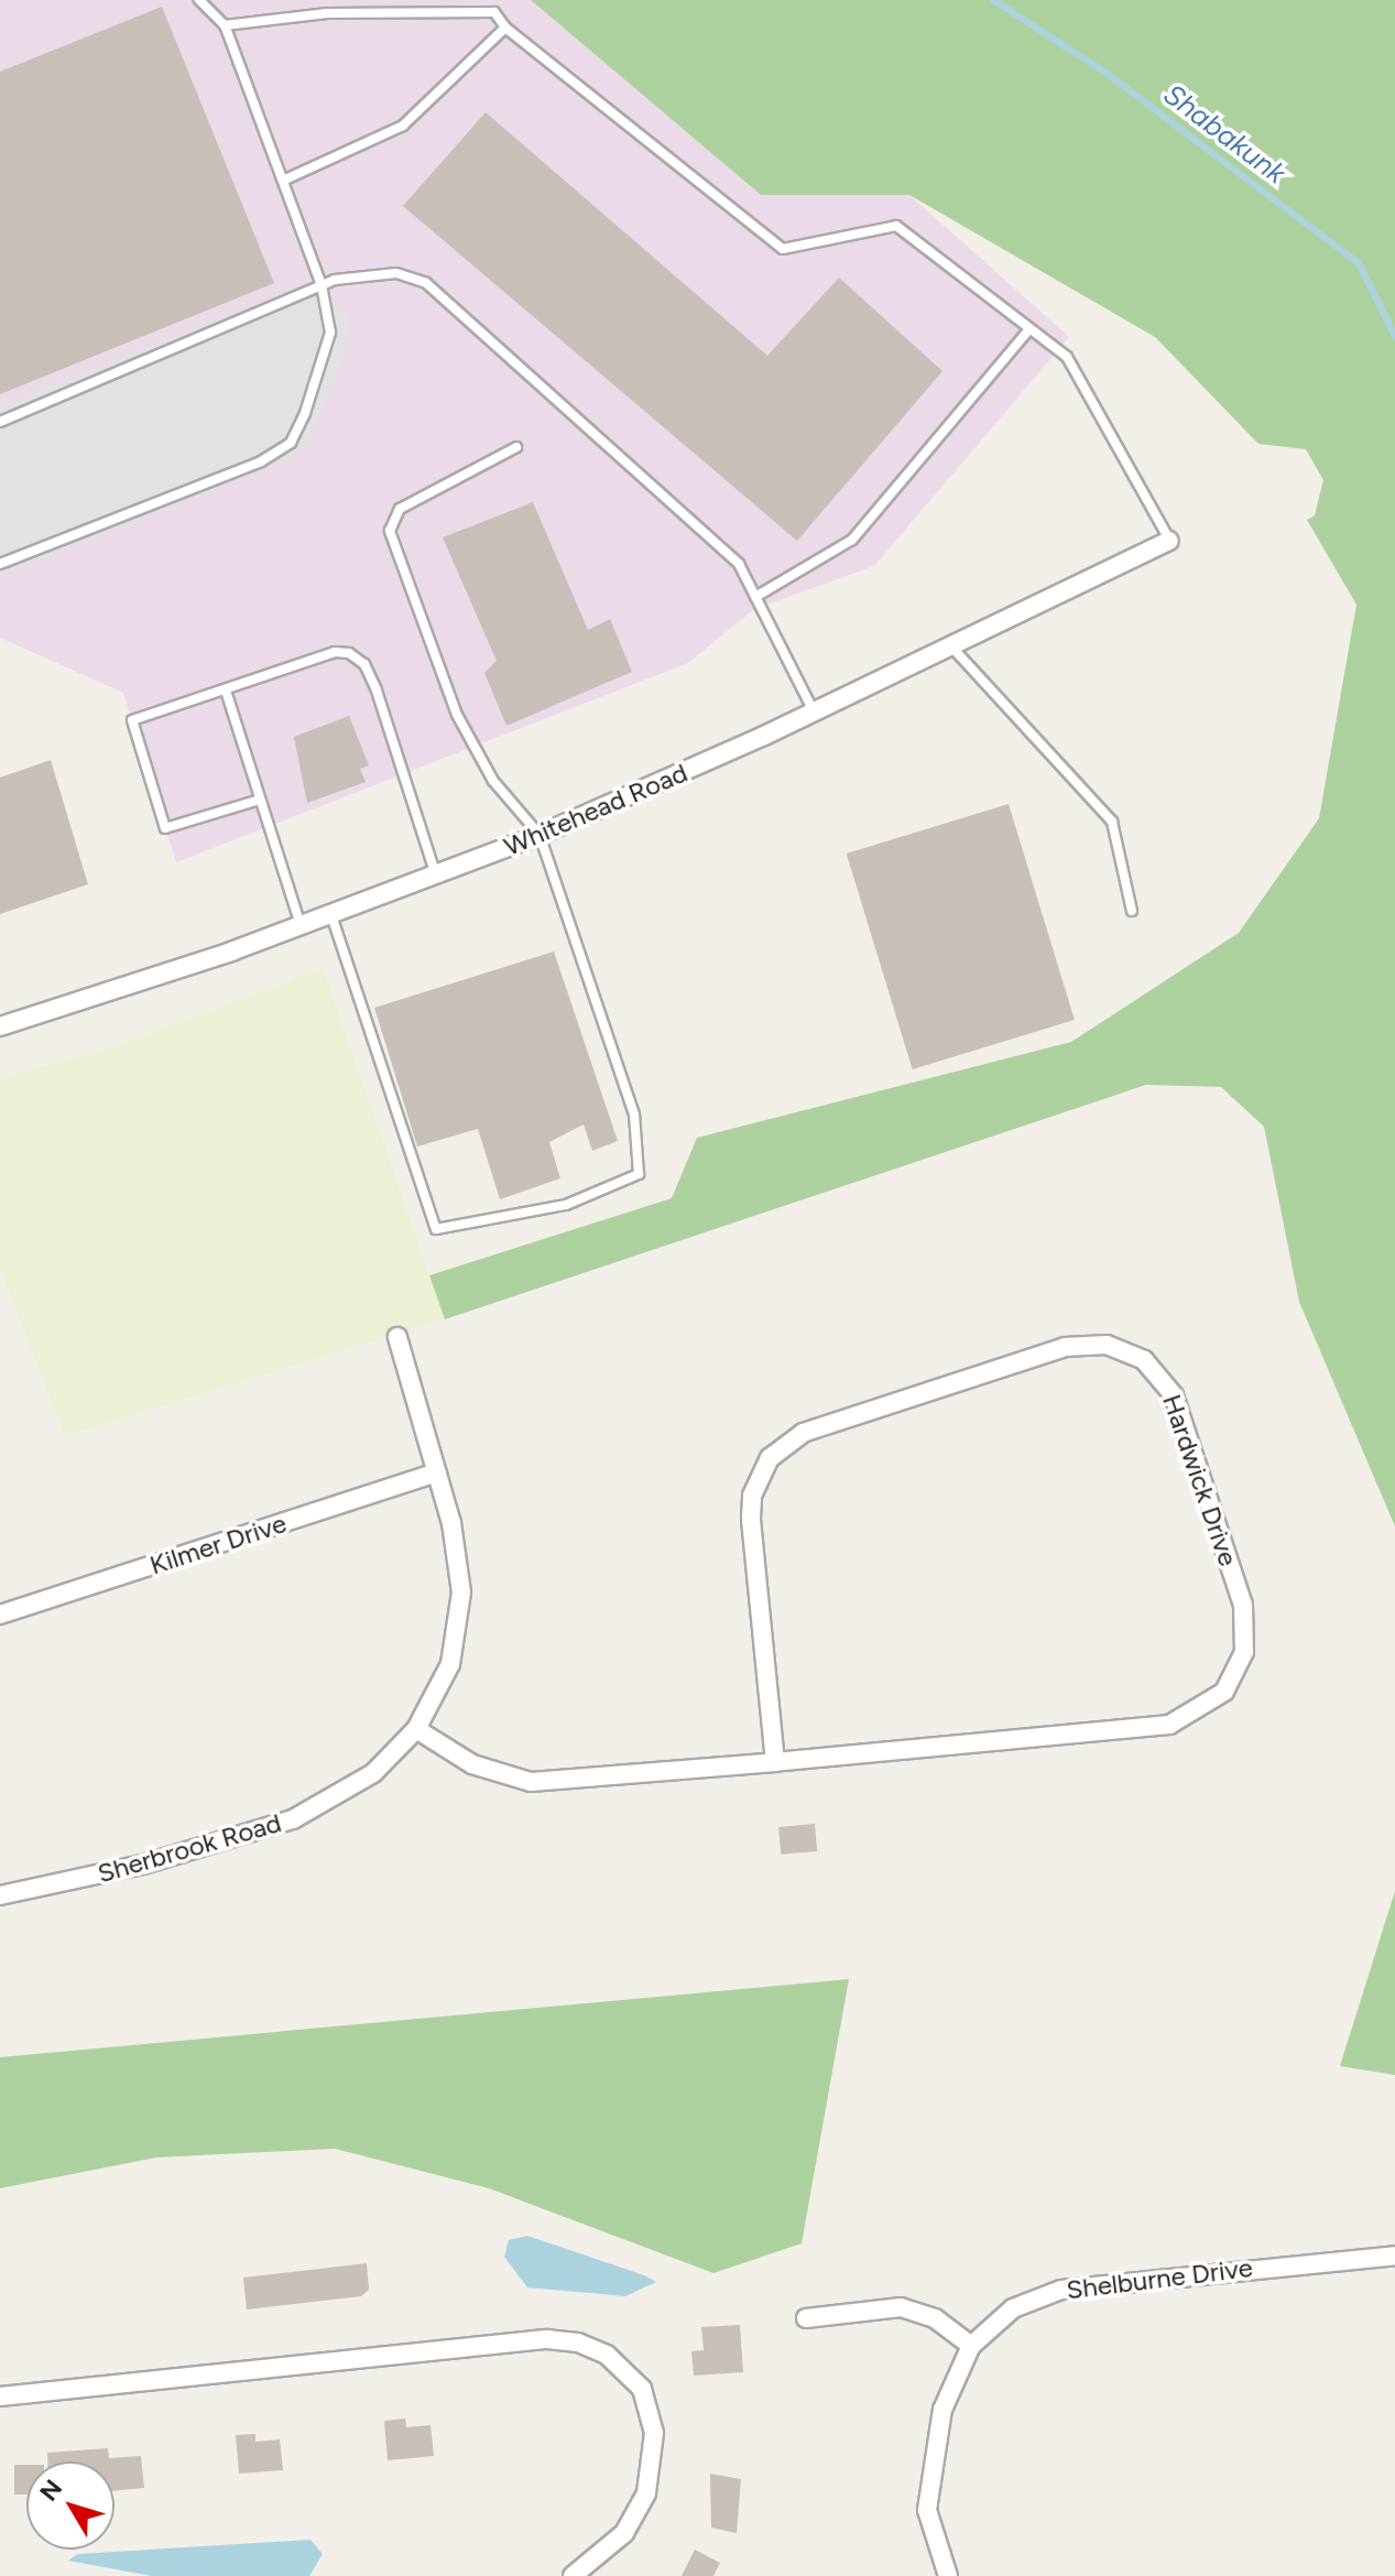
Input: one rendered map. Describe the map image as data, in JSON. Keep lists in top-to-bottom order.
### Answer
{
  "streets": {
    "street": [
      "Whitehead Road",
      "Hardwick Drive",
      "Kilmer Drive",
      "Sherbrook Road",
      "Shelburne Drive"
    ]
  },
  "crossings": [
    ["Hardwick Drive", "Sherbrook Road"],
    ["Kilmer Drive", "Sherbrook Road"]
  ],
  "water": ["Shabakunk"],
  "north": "top left"
}
